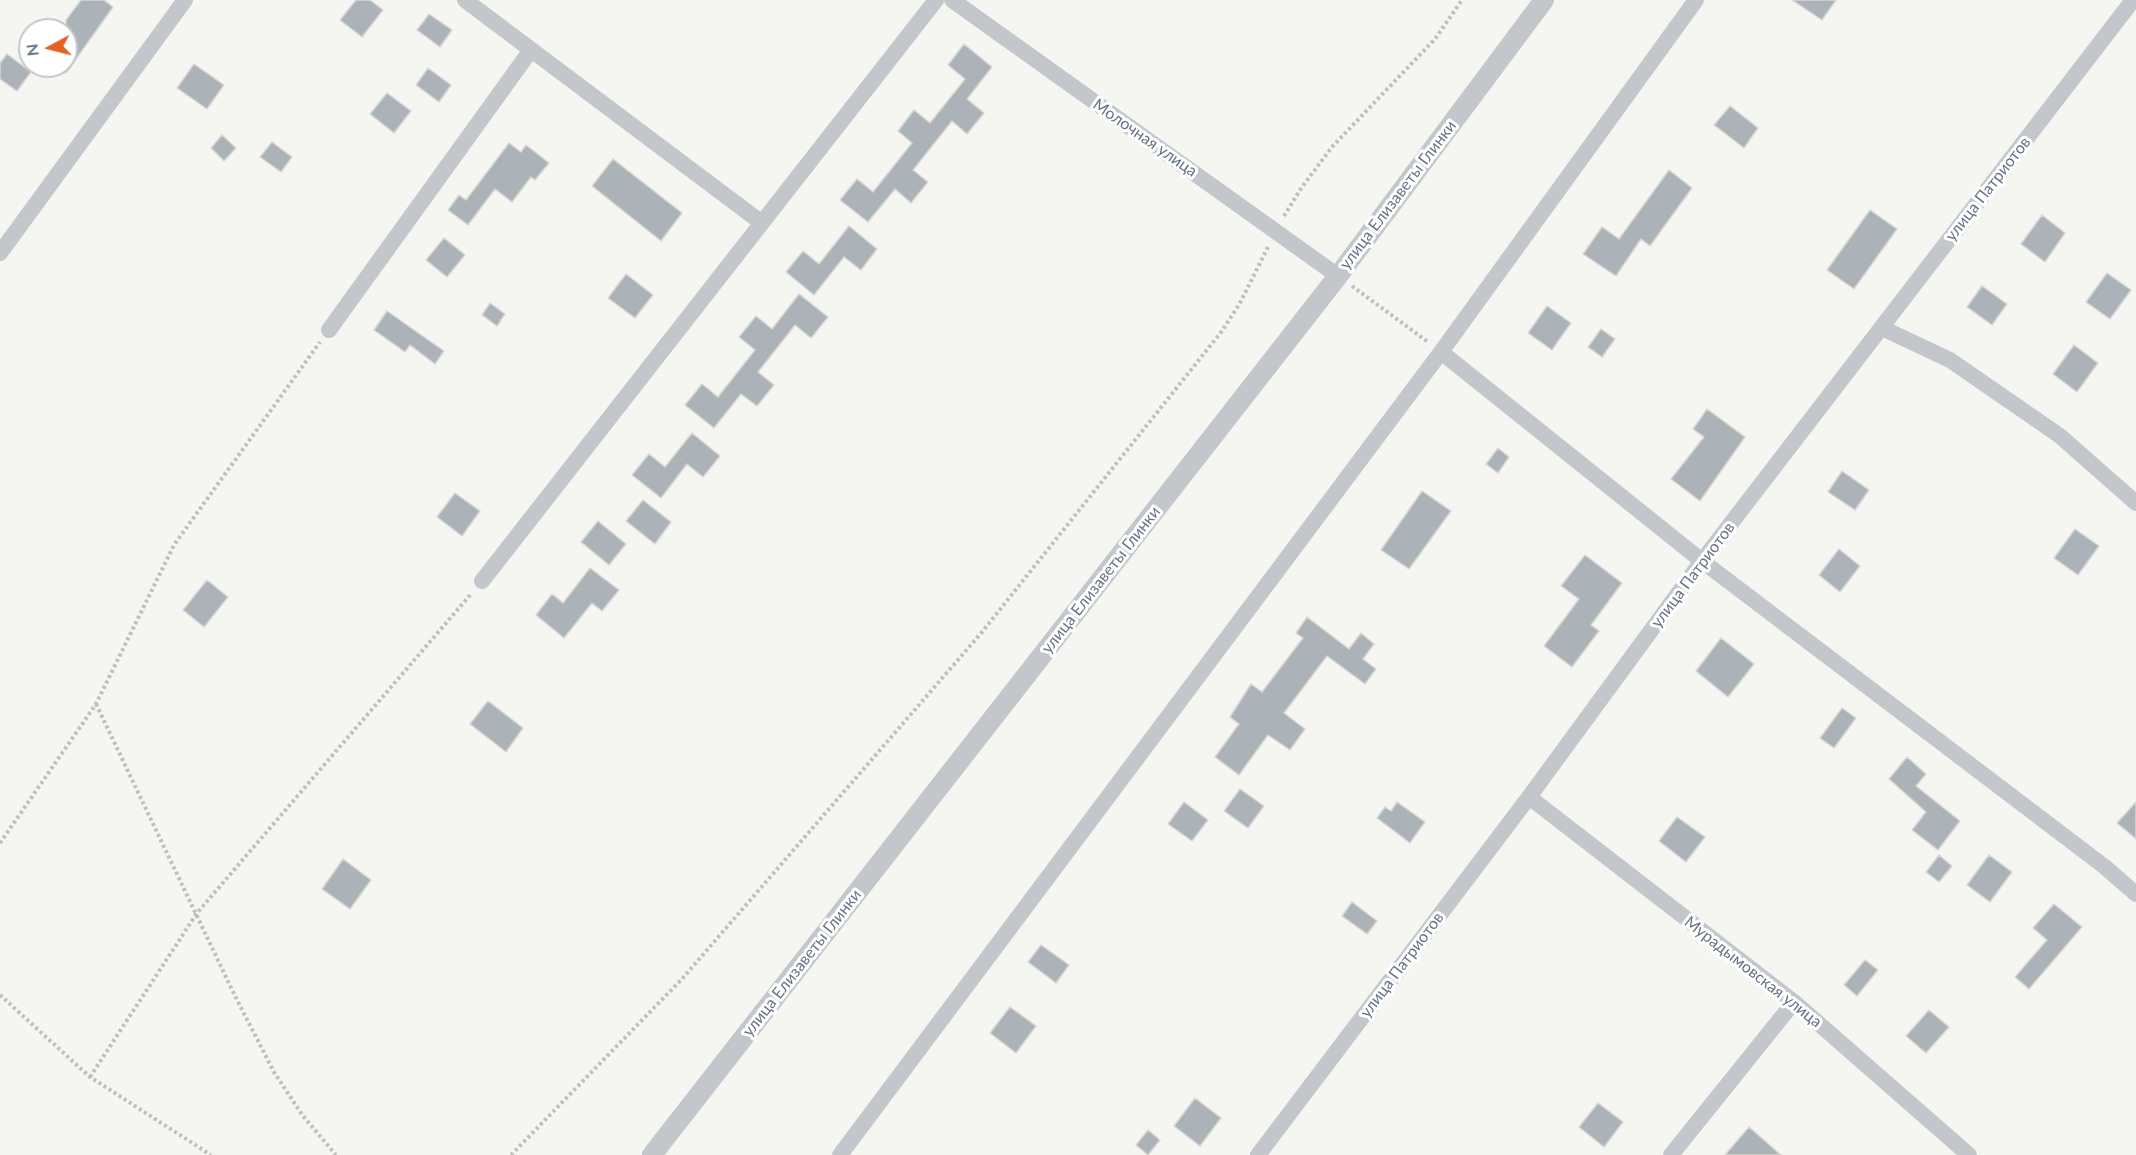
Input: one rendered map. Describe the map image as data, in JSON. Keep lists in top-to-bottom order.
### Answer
{
  "streets": {
    "street": [
      "Молочная улица",
      "улица Патриотов",
      "улица Елизаветы Глинки",
      "Мурадымовская улица"
    ]
  },
  "crossings": [
    ["Молочная улица", "улица Елизаветы Глинки"],
    ["улица Патриотов", "Мурадымовская улица"]
  ],
  "north": "left"
}
